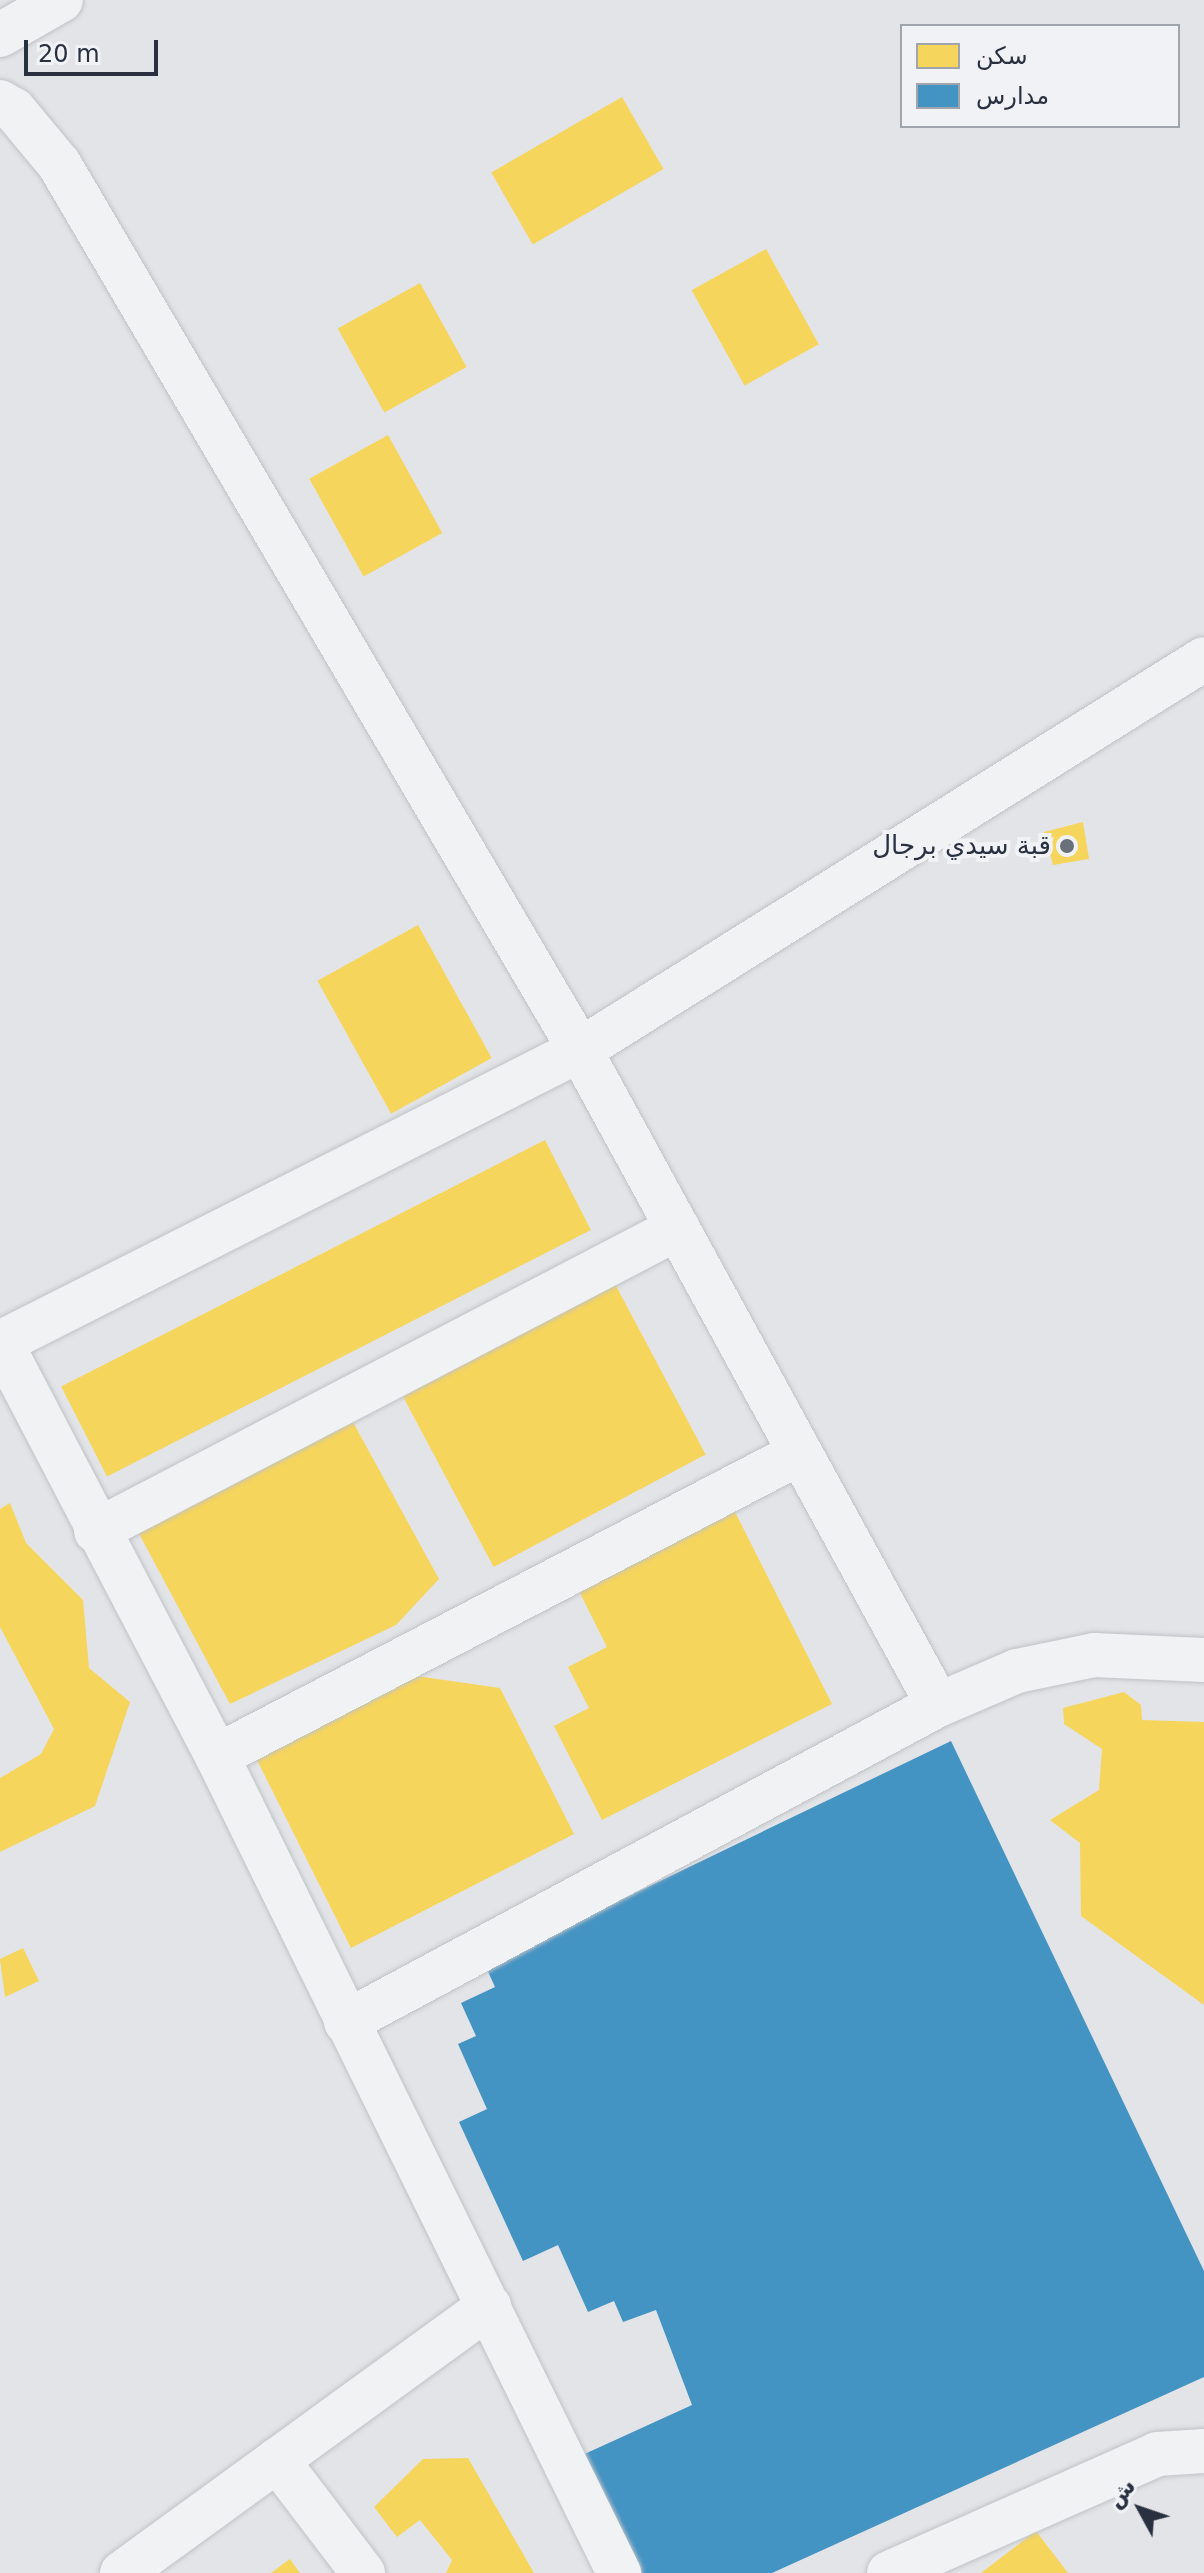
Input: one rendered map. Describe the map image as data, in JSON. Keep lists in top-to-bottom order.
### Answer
{
  "places": ["قبة سيدي برجال"],
  "legend": ["سكن", "مدارس"],
  "scale_bar": "20 m",
  "north": "top left"
}
